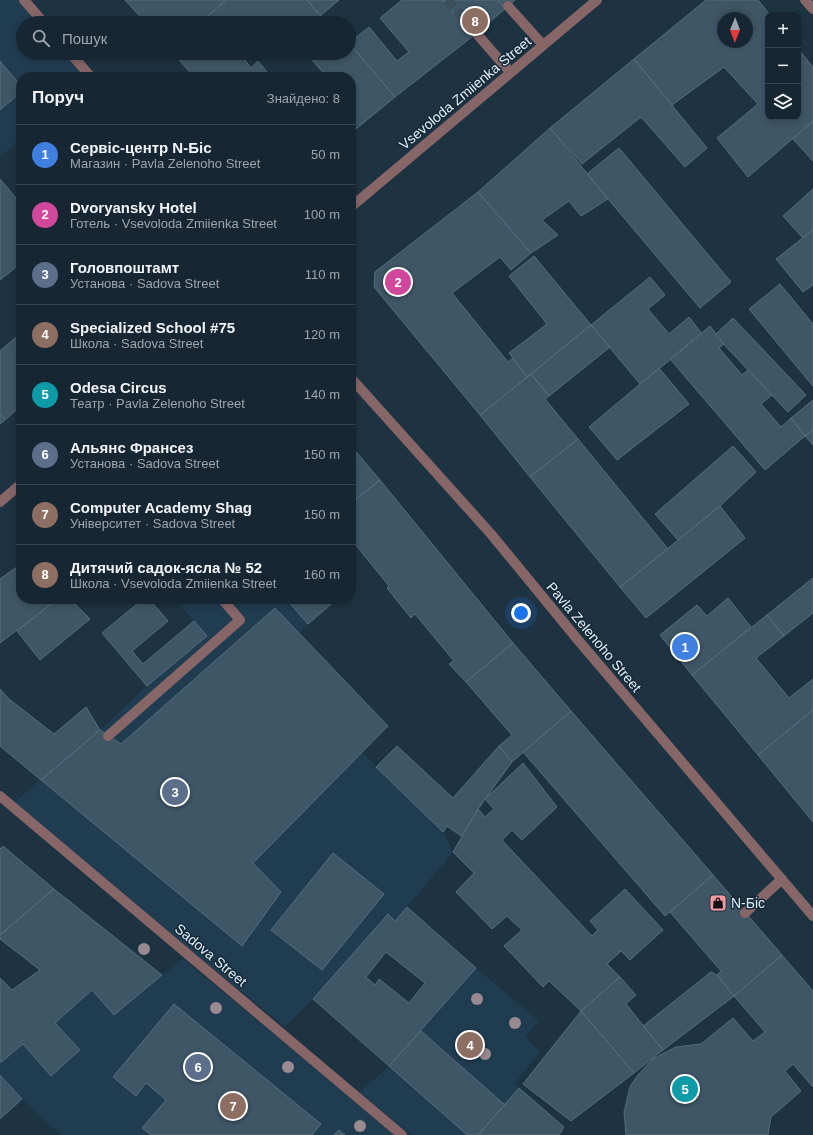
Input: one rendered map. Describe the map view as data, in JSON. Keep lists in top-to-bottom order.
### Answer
{
  "streets": {
    "street": ["Vsevoloda Zmiienka Street", "Pavla Zelenoho Street", "Sadova Street"]
  },
  "places": {
    "shop": ["N-Біс"]
  },
  "north": "bottom",
  "page": {
    "pins": [
      "8",
      "2",
      "1",
      "3",
      "4",
      "6",
      "5",
      "7"
    ],
    "map_buttons": ["+", "−"],
    "search": "Пошук",
    "heading": ["Поруч", "Знайдено: 8"],
    "list": [
      {
        "mark": "1",
        "name": "Сервіс-центр N-Біс",
        "note": "Магазин · Pavla Zelenoho Street",
        "value": "50 m"
      },
      {
        "mark": "2",
        "name": "Dvoryansky Hotel",
        "note": "Готель · Vsevoloda Zmiienka Street",
        "value": "100 m"
      },
      {
        "mark": "3",
        "name": "Головпоштамт",
        "note": "Установа · Sadova Street",
        "value": "110 m"
      },
      {
        "mark": "4",
        "name": "Specialized School #75",
        "note": "Школа · Sadova Street",
        "value": "120 m"
      },
      {
        "mark": "5",
        "name": "Odesa Circus",
        "note": "Театр · Pavla Zelenoho Street",
        "value": "140 m"
      },
      {
        "mark": "6",
        "name": "Альянс Франсез",
        "note": "Установа · Sadova Street",
        "value": "150 m"
      },
      {
        "mark": "7",
        "name": "Computer Academy Shag",
        "note": "Університет · Sadova Street",
        "value": "150 m"
      },
      {
        "mark": "8",
        "name": "Дитячий садок-ясла № 52",
        "note": "Школа · Vsevoloda Zmiienka Street",
        "value": "160 m"
      }
    ]
  }
}
